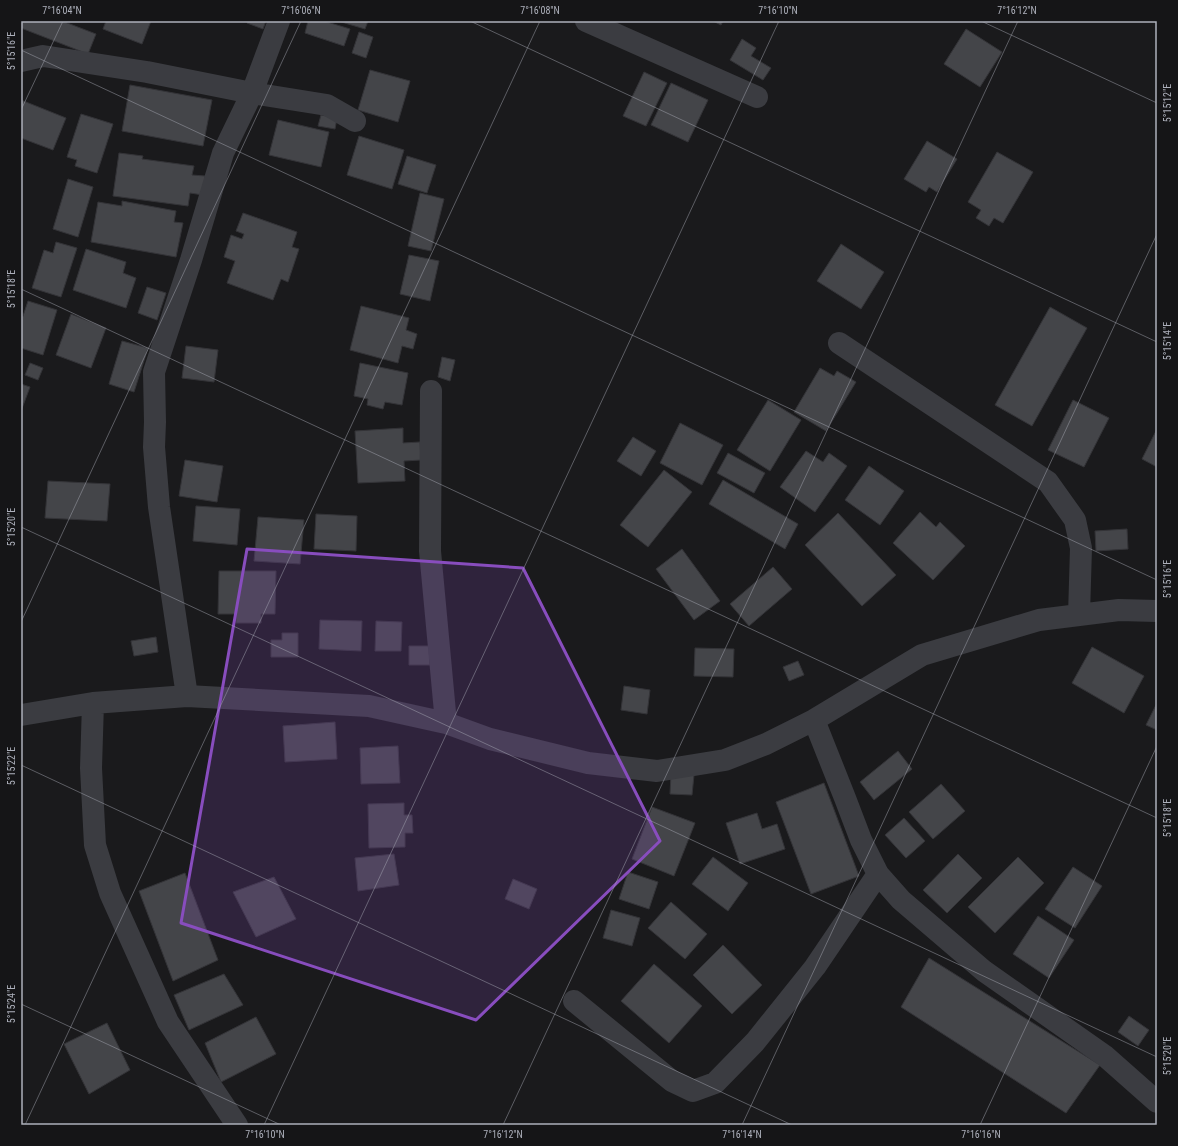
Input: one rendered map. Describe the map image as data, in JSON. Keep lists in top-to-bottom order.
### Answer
{
  "coordinates": [
    "7°16'04\"N",
    "7°16'06\"N",
    "7°16'08\"N",
    "7°16'10\"N",
    "7°16'12\"N",
    "5°15'16\"E",
    "5°15'12\"E",
    "5°15'18\"E",
    "5°15'14\"E",
    "5°15'20\"E",
    "5°15'22\"E",
    "5°15'24\"E",
    "7°16'14\"N",
    "7°16'16\"N"
  ]
}
